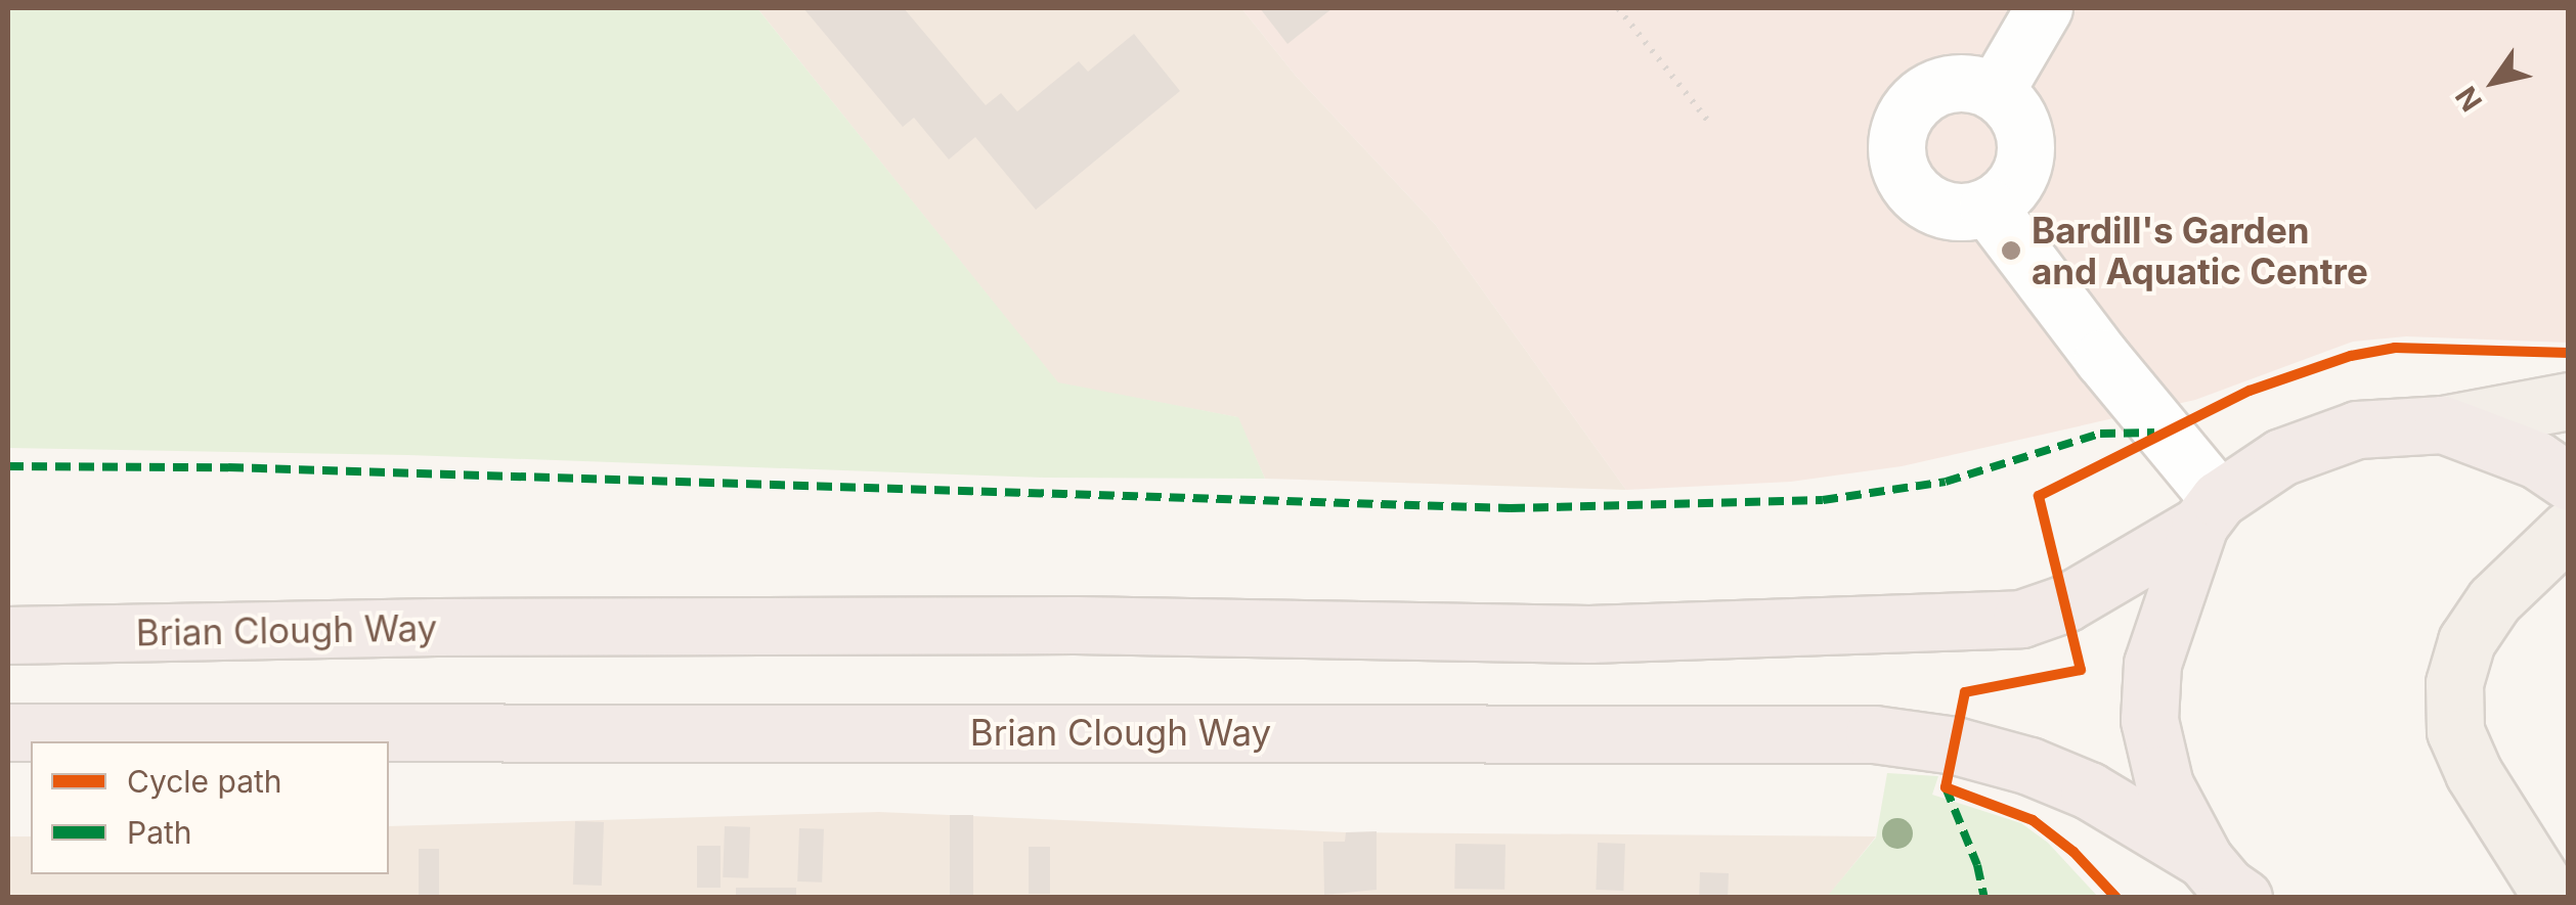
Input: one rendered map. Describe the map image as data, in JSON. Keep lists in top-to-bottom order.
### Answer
{
  "streets": {
    "highway": ["Brian Clough Way"]
  },
  "places": ["Bardill's Garden and Aquatic Centre"],
  "legend": ["Cycle path", "Path"],
  "north": "bottom left"
}
